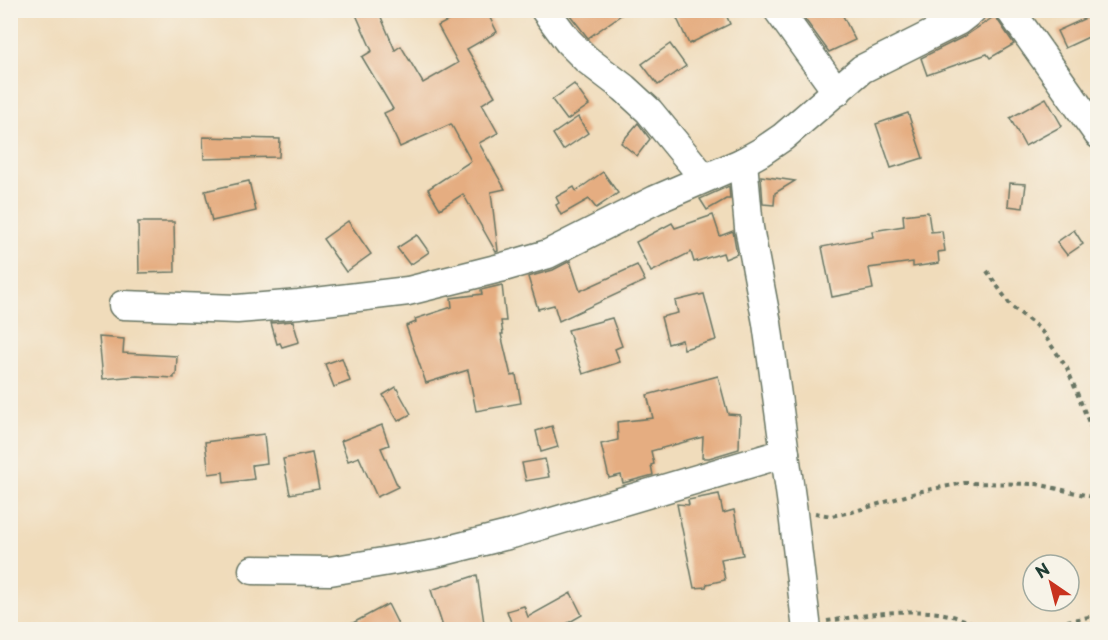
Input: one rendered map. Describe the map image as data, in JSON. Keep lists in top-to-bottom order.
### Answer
{
  "north": "top left"
}
